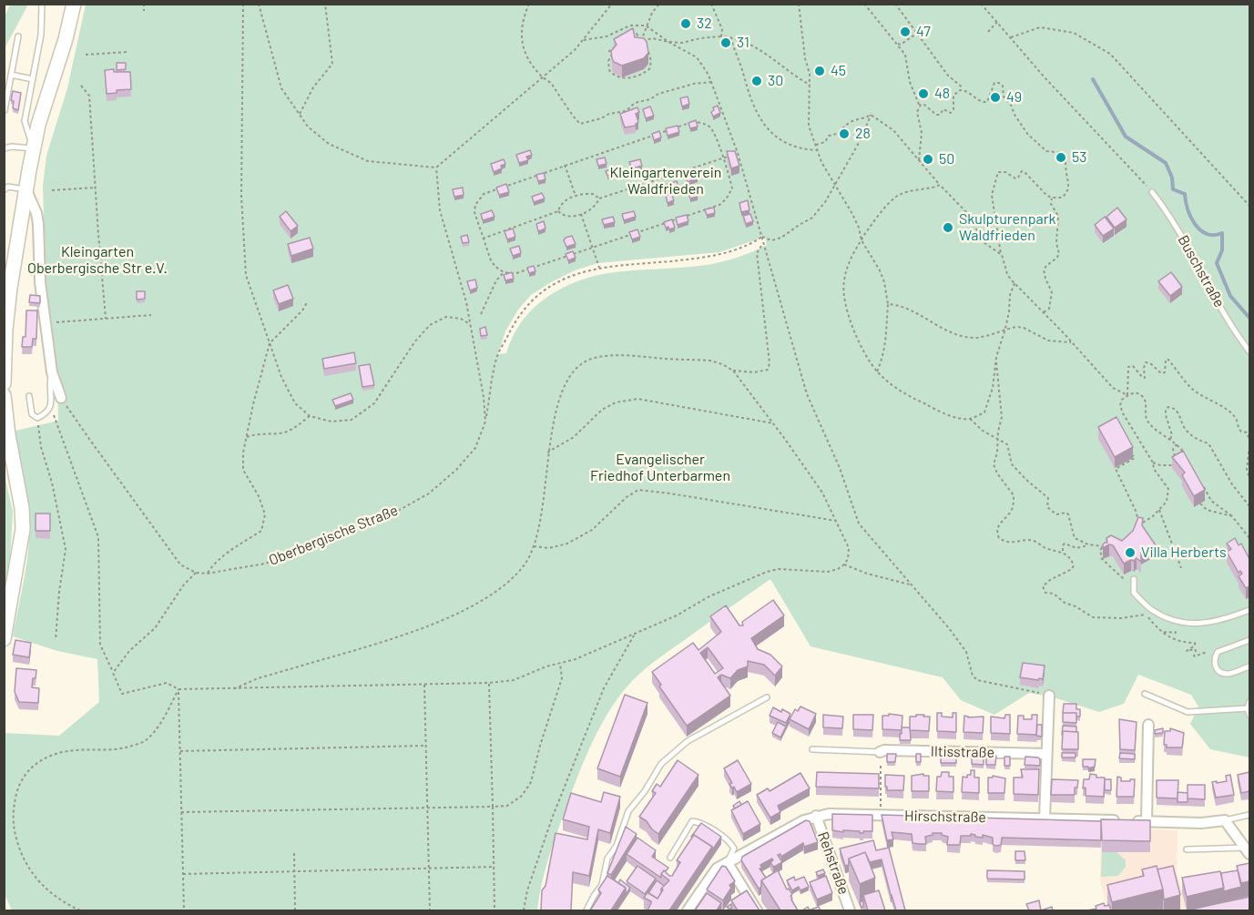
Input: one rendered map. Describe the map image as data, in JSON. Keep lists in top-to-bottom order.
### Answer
{
  "streets": {
    "street": ["Iltisstraße", "Hirschstraße", "Rehstraße"],
    "lane": ["Buschstraße"],
    "path": ["Oberbergische Straße"]
  },
  "crossings": [
    ["Hirschstraße", "Rehstraße"]
  ],
  "parks": ["Kleingartenverein Waldfrieden", "Kleingarten Oberbergische Str e.V.", "Evangelischer Friedhof Unterbarmen"],
  "places": [
    "32",
    "47",
    "31",
    "45",
    "30",
    "48",
    "49",
    "28",
    "53",
    "50",
    "Skulpturenpark Waldfrieden",
    "Villa Herberts"
  ]
}
